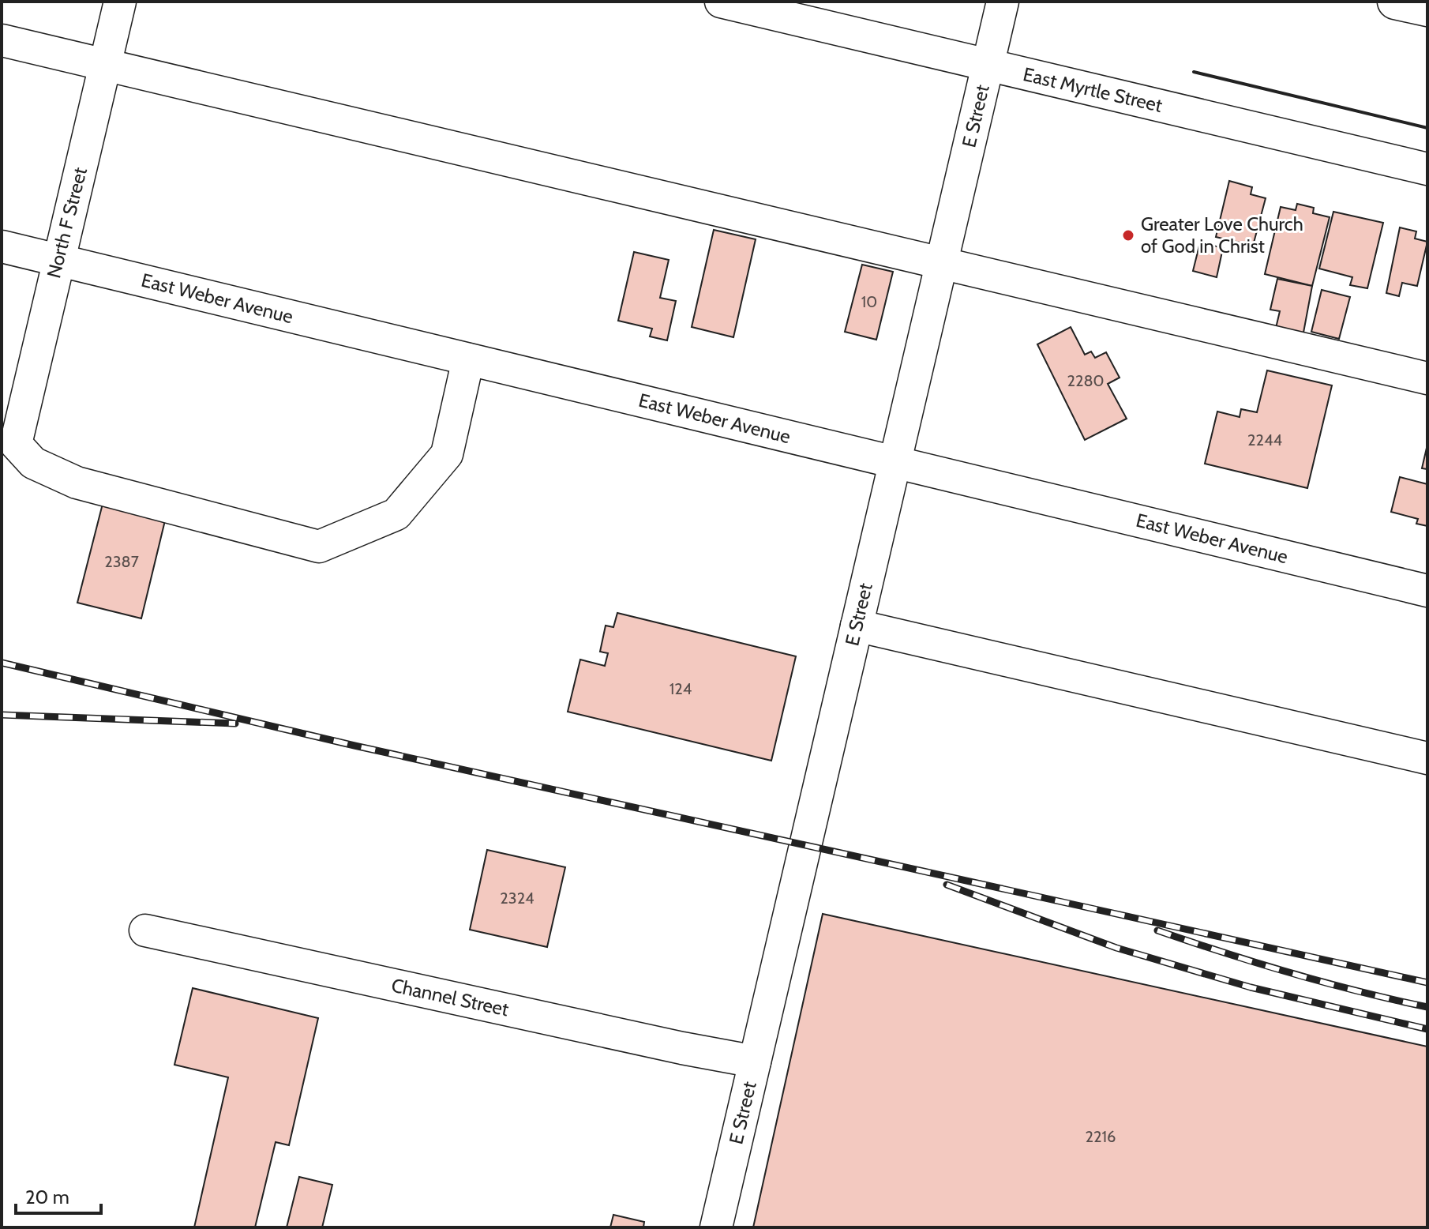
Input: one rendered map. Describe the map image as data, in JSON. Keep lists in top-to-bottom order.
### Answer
{
  "streets": {
    "street": [
      "East Myrtle Street",
      "E Street",
      "North F Street",
      "East Weber Avenue",
      "Channel Street"
    ]
  },
  "crossings": [
    ["East Myrtle Street", "E Street"],
    ["E Street", "East Weber Avenue"],
    ["E Street", "Channel Street"],
    ["North F Street", "East Weber Avenue"]
  ],
  "places": ["Greater Love Church of God in Christ"],
  "house_numbers": [
    "10",
    "2280",
    "2244",
    "2387",
    "124",
    "2324",
    "2216"
  ],
  "scale_bar": "20 m"
}
